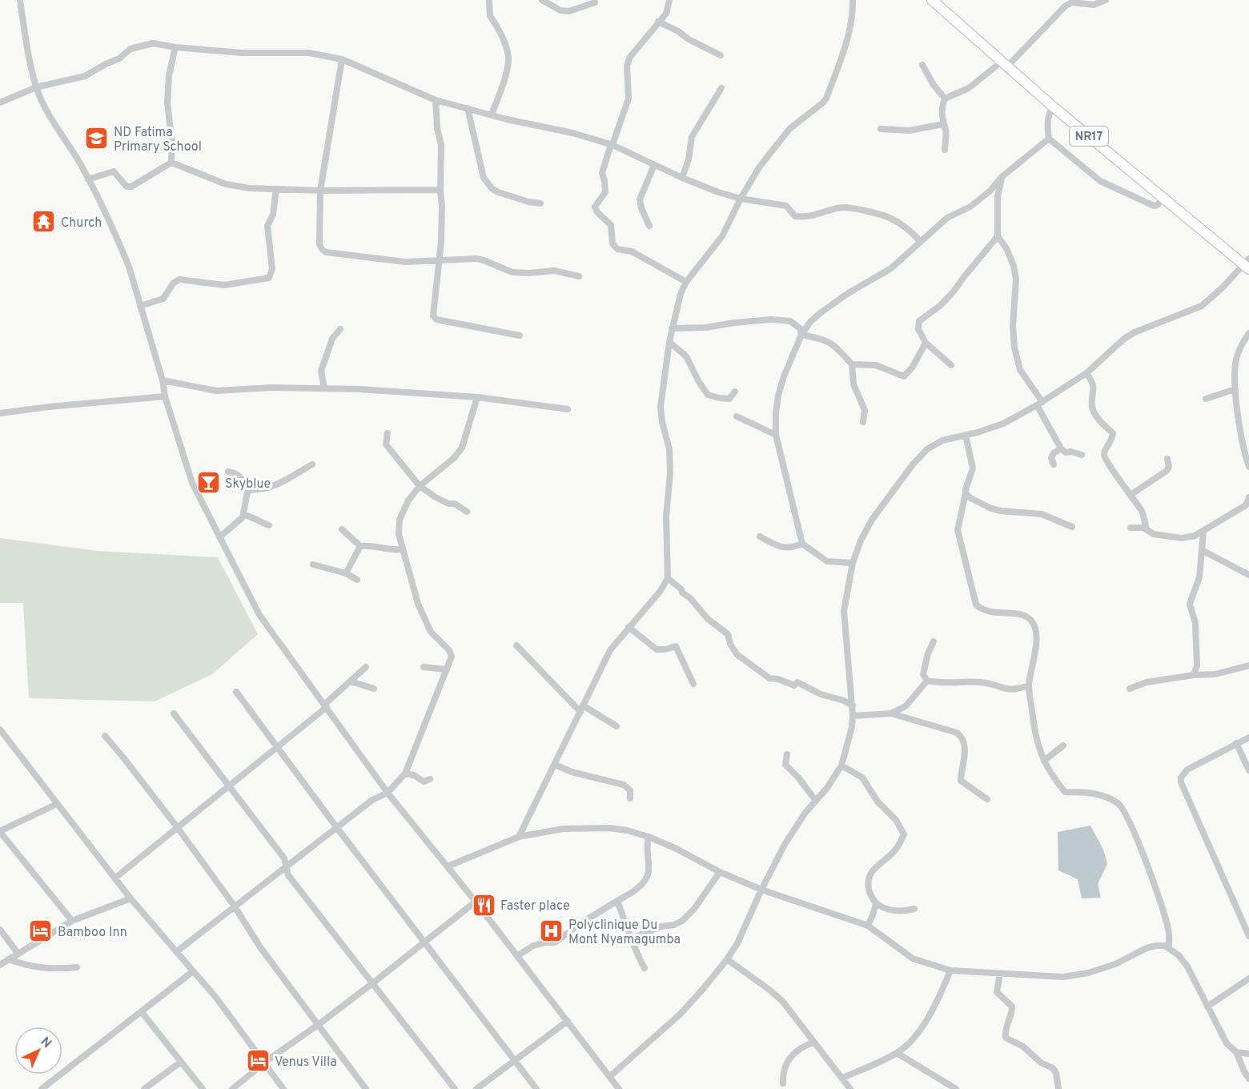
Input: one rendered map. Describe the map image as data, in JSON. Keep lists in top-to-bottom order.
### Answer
{
  "streets": {
    "main road": ["NR17"]
  },
  "places": {
    "school or university": ["ND Fatima Primary School"],
    "temple": ["Church"],
    "bar": ["Skyblue"],
    "restaurant": ["Faster place"],
    "hotel": ["Bamboo Inn", "Venus Villa"],
    "hospital": ["Polyclinique Du Mont Nyamagumba"]
  },
  "north": "top right"
}
